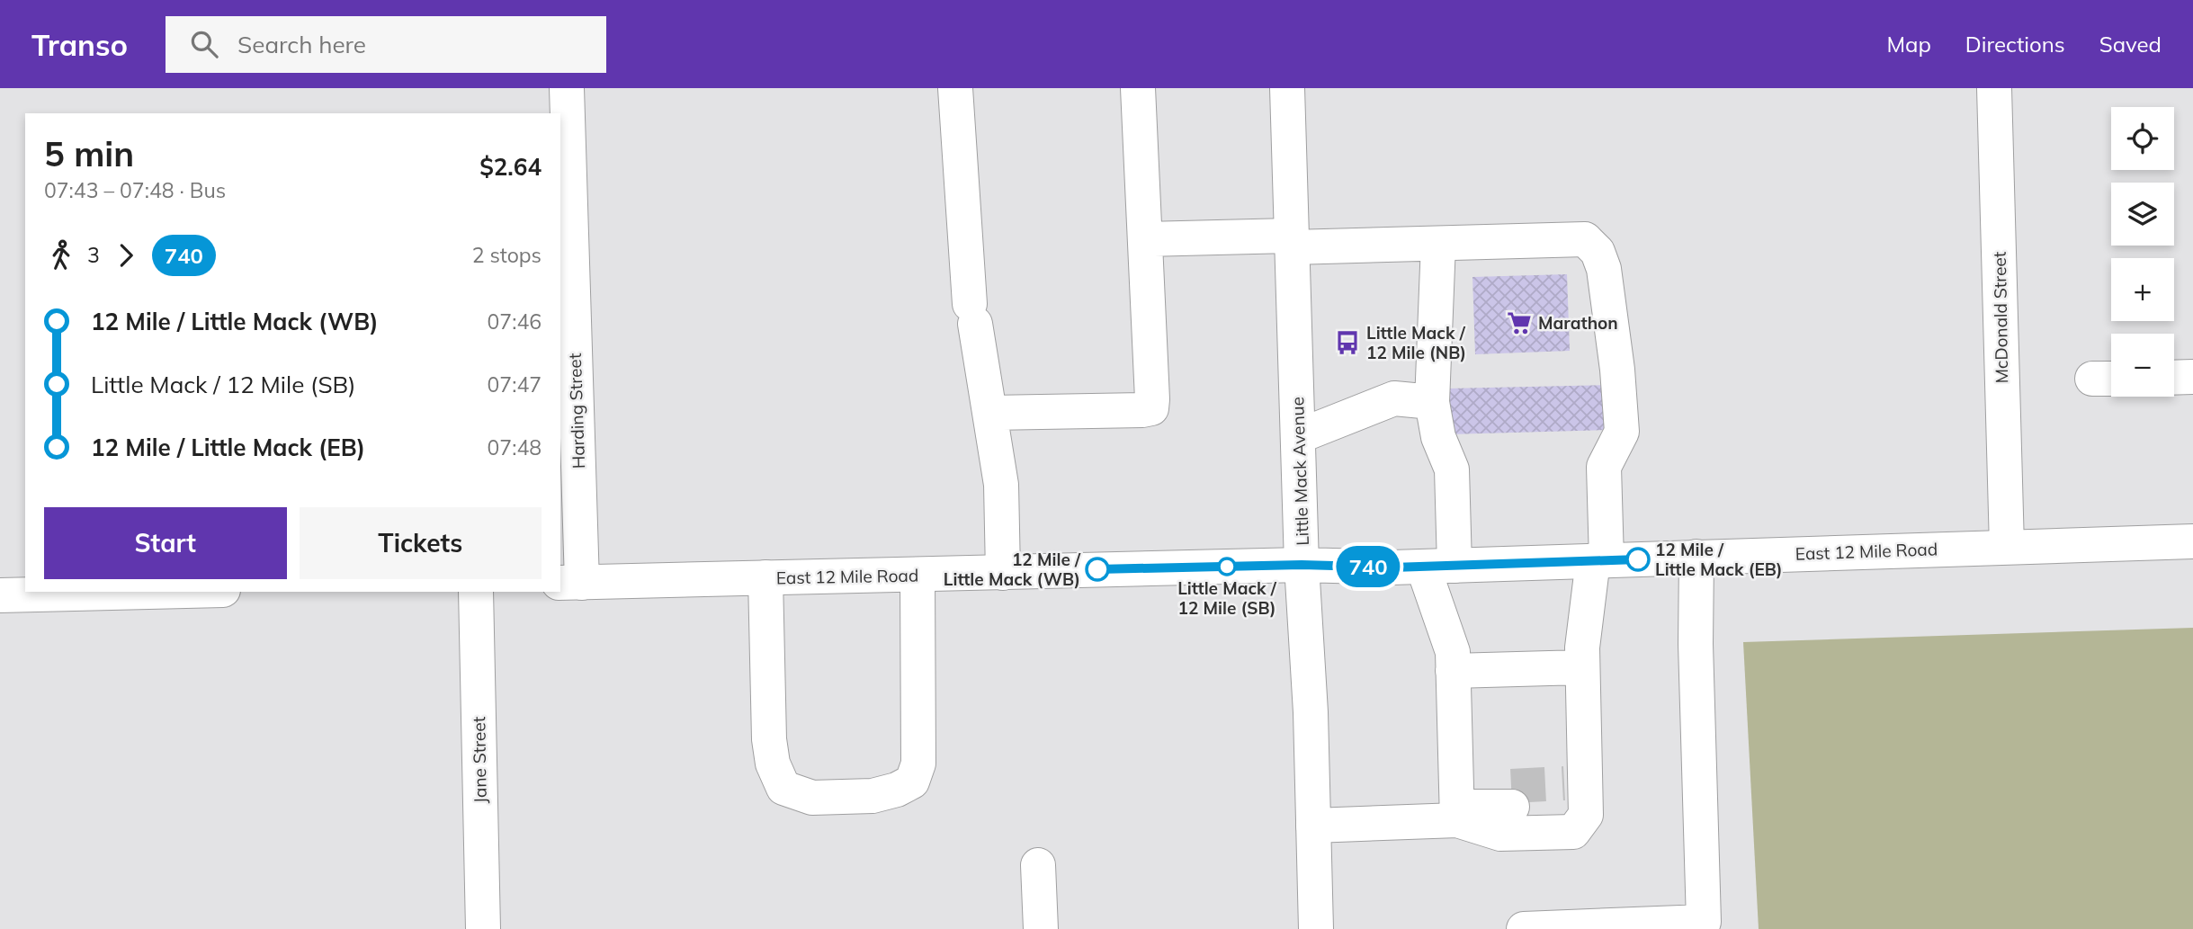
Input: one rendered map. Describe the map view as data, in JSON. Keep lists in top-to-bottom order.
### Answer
{
  "streets": {
    "main road": [
      "McDonald Street",
      "Harding Street",
      "Little Mack Avenue",
      "East 12 Mile Road",
      "Jane Street"
    ]
  },
  "crossings": [
    ["McDonald Street", "East 12 Mile Road"],
    ["Harding Street", "East 12 Mile Road"],
    ["Little Mack Avenue", "East 12 Mile Road"]
  ],
  "places": {
    "supermarket": ["Marathon"],
    "bus stop": ["Little Mack / 12 Mile (NB)"],
    "other": ["12 Mile / Little Mack (EB)", "Little Mack / 12 Mile (SB)", "12 Mile / Little Mack (WB)"]
  },
  "lines": ["bus line 740"],
  "page": {
    "header": "Transo",
    "search": "Search here",
    "nav": ["Map", "Directions", "Saved"],
    "on_map": "740",
    "map_buttons": ["+", "−"],
    "heading": ["5 min", "07:43 – 07:48 · Bus", "$2.64"],
    "legs": ["3", "740", "2 stops"],
    "list": [
      {
        "name": "12 Mile / Little Mack (WB)",
        "value": "07:46"
      },
      {
        "name": "Little Mack / 12 Mile (SB)",
        "value": "07:47"
      },
      {
        "name": "12 Mile / Little Mack (EB)",
        "value": "07:48"
      }
    ],
    "buttons": ["Start", "Tickets"]
  }
}
